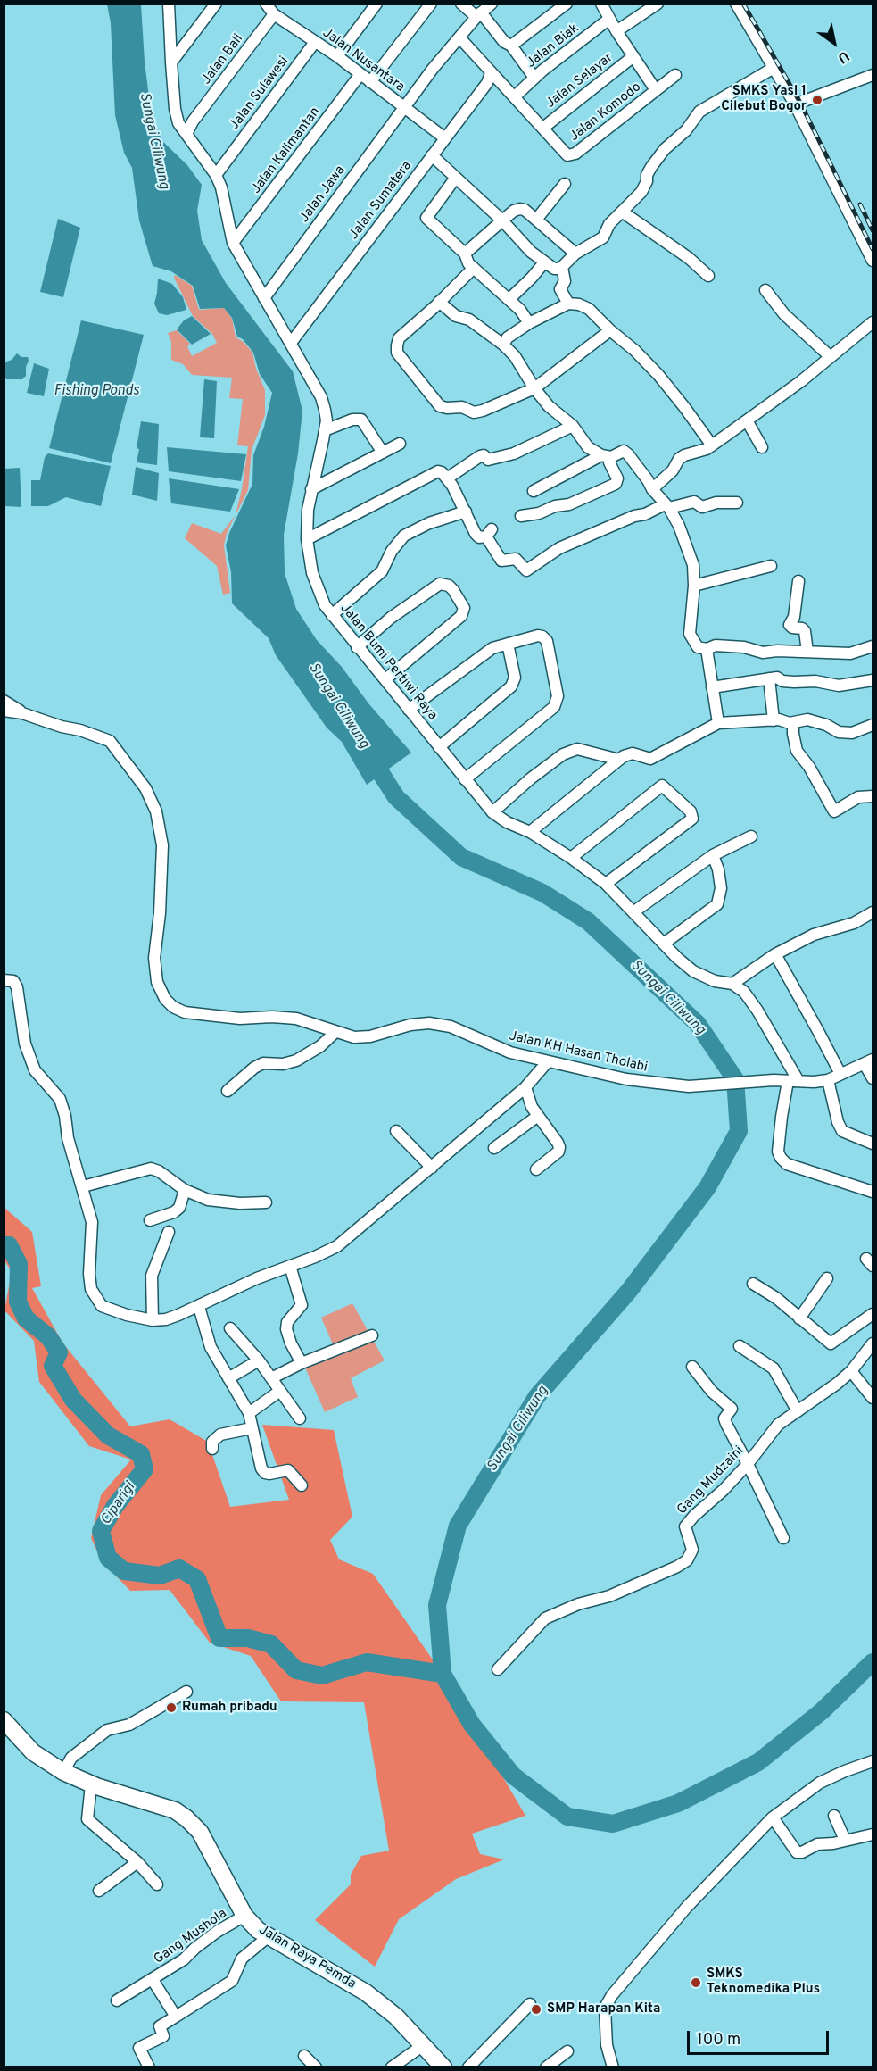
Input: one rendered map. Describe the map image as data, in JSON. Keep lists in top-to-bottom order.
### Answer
{
  "streets": {
    "main road": ["Jalan Raya Pemda"],
    "street": [
      "Jalan Biak",
      "Jalan Bali",
      "Jalan Nusantara",
      "Jalan Selayar",
      "Jalan Sulawesi",
      "Jalan Komodo",
      "Jalan Kalimantan",
      "Jalan Jawa",
      "Jalan Sumatera",
      "Jalan Bumi Pertiwi Raya",
      "Jalan KH Hasan Tholabi",
      "Gang Mudzaini",
      "Gang Mushola"
    ]
  },
  "crossings": [
    ["Jalan Bali", "Jalan Nusantara"],
    ["Jalan Bali", "Jalan Bumi Pertiwi Raya"],
    ["Jalan Nusantara", "Jalan Sulawesi"],
    ["Jalan Nusantara", "Jalan Kalimantan"],
    ["Jalan Nusantara", "Jalan Jawa"],
    ["Jalan Nusantara", "Jalan Sumatera"],
    ["Jalan Selayar", "Jalan Komodo"],
    ["Jalan Sulawesi", "Jalan Bumi Pertiwi Raya"],
    ["Jalan Kalimantan", "Jalan Bumi Pertiwi Raya"],
    ["Jalan Jawa", "Jalan Bumi Pertiwi Raya"],
    ["Jalan Sumatera", "Jalan Bumi Pertiwi Raya"],
    ["Jalan Bumi Pertiwi Raya", "Jalan KH Hasan Tholabi"],
    ["Gang Mushola", "Jalan Raya Pemda"]
  ],
  "water": ["Sungai Ciliwung", "Fishing Ponds", "Ciparigi"],
  "places": [
    "SMKS Yasi 1 Cilebut Bogor",
    "Rumah pribadu",
    "SMKS Teknomedika Plus",
    "SMP Harapan Kita"
  ],
  "scale_bar": "100 m",
  "north": "bottom right"
}
